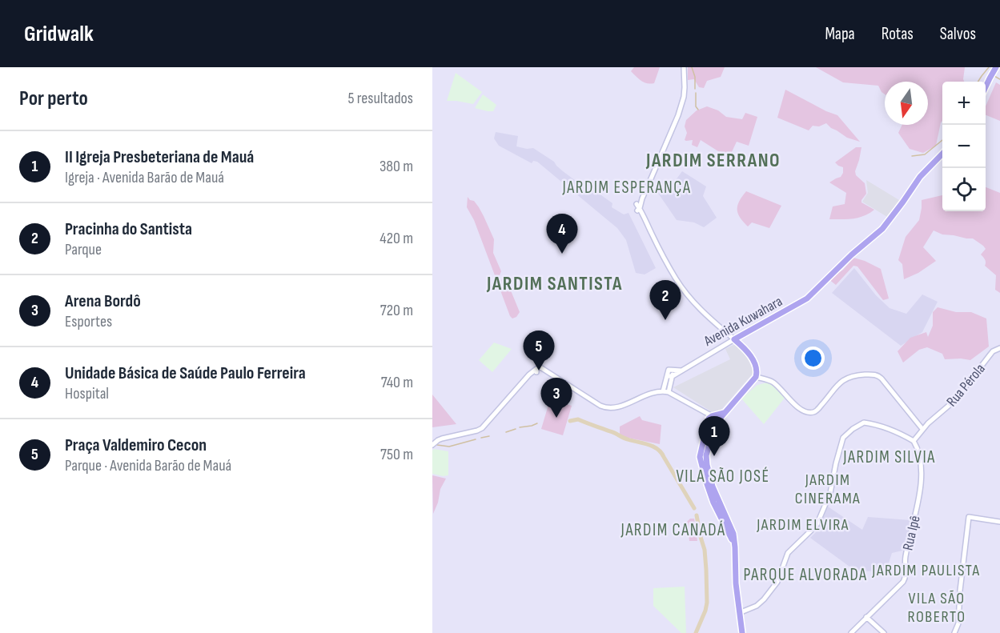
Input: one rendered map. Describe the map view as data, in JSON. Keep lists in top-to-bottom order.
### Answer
{
  "streets": {
    "main road": ["Avenida Kuwahara"],
    "street": ["Rua Pérola", "Rua Ipê"]
  },
  "crossings": [
    ["Rua Pérola", "Rua Ipê"]
  ],
  "districts": [
    "JARDIM SERRANO",
    "JARDIM ESPERANÇA",
    "JARDIM SANTISTA",
    "JARDIM SILVIA",
    "VILA SÃO JOSÉ",
    "JARDIM CINERAMA",
    "JARDIM ELVIRA",
    "JARDIM CANADÁ",
    "JARDIM PAULISTA",
    "PARQUE ALVORADA",
    "VILA SÃO ROBERTO"
  ],
  "north": "bottom",
  "page": {
    "header": "Gridwalk",
    "nav": ["Mapa", "Rotas", "Salvos"],
    "heading": ["Por perto", "5 resultados"],
    "map_buttons": ["+", "−"],
    "list": [
      {
        "mark": "1",
        "name": "II Igreja Presbeteriana de Mauá",
        "note": "Igreja · Avenida Barão de Mauá",
        "value": "380 m"
      },
      {
        "mark": "2",
        "name": "Pracinha do Santista",
        "note": "Parque",
        "value": "420 m"
      },
      {
        "mark": "3",
        "name": "Arena Bordô",
        "note": "Esportes",
        "value": "720 m"
      },
      {
        "mark": "4",
        "name": "Unidade Básica de Saúde Paulo Ferreira",
        "note": "Hospital",
        "value": "740 m"
      },
      {
        "mark": "5",
        "name": "Praça Valdemiro Cecon",
        "note": "Parque · Avenida Barão de Mauá",
        "value": "750 m"
      }
    ],
    "pins": [
      "4",
      "2",
      "5",
      "3",
      "1"
    ]
  }
}
